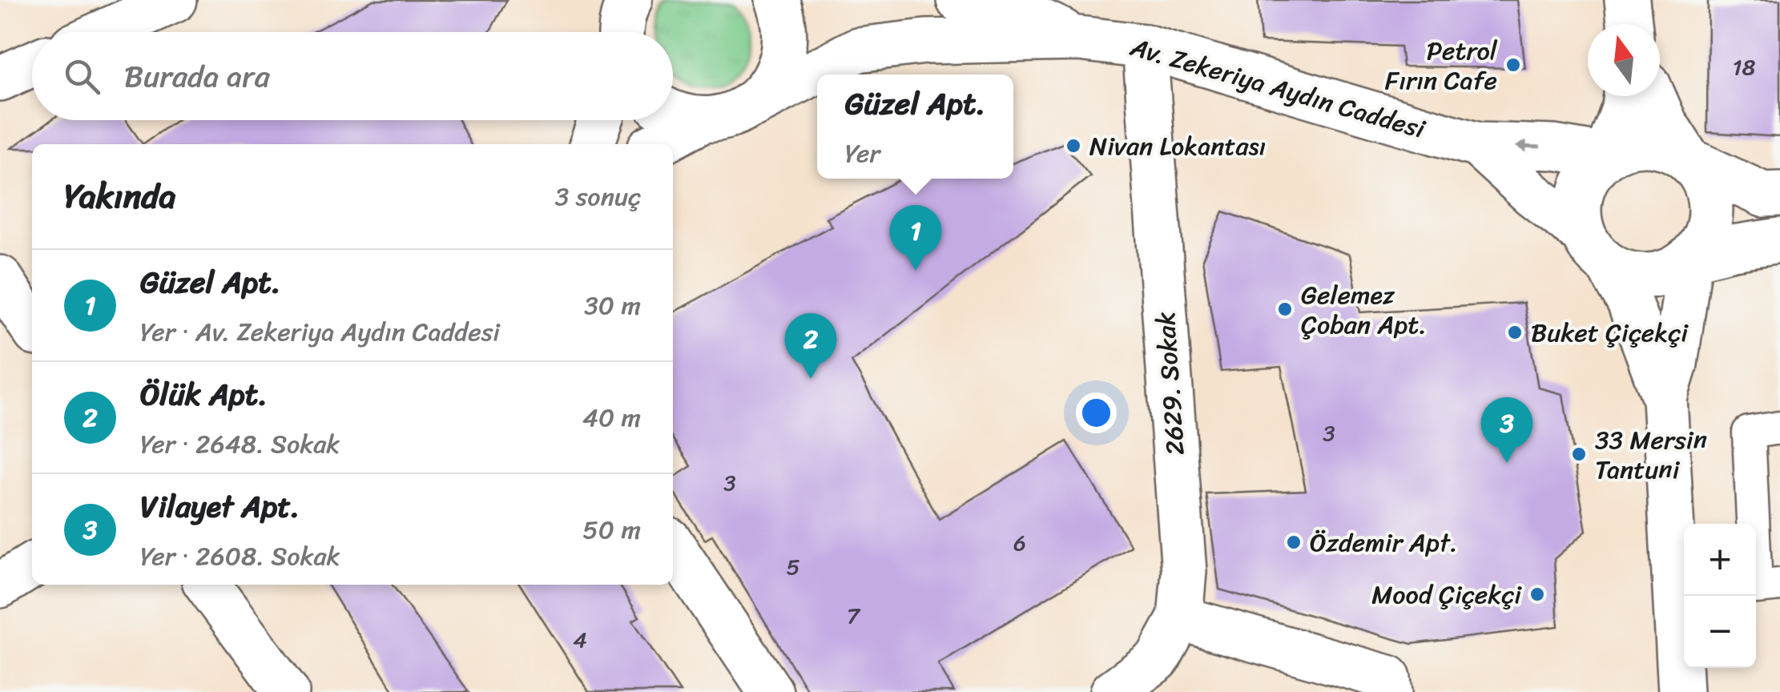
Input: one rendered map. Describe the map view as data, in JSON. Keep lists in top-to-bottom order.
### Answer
{
  "streets": {
    "street": ["Av. Zekeriya Aydın Caddesi", "2629. Sokak"]
  },
  "crossings": [
    ["Av. Zekeriya Aydın Caddesi", "2629. Sokak"]
  ],
  "places": [
    "Petrol Fırın Cafe",
    "Nivan Lokantası",
    "Gelemez Çoban Apt.",
    "Buket Çiçekçi",
    "33 Mersin Tantuni",
    "Özdemir Apt.",
    "Mood Çiçekçi"
  ],
  "house_numbers": [
    "18",
    "3",
    "3",
    "6",
    "5",
    "7",
    "4"
  ],
  "north": "top",
  "page": {
    "search": "Burada ara",
    "popup": ["Güzel Apt.", "Yer"],
    "heading": ["Yakında", "3 sonuç"],
    "pins": ["1", "2", "3"],
    "list": [
      {
        "mark": "1",
        "name": "Güzel Apt.",
        "note": "Yer · Av. Zekeriya Aydın Caddesi",
        "value": "30 m"
      },
      {
        "mark": "2",
        "name": "Ölük Apt.",
        "note": "Yer · 2648. Sokak",
        "value": "40 m"
      },
      {
        "mark": "3",
        "name": "Vilayet Apt.",
        "note": "Yer · 2608. Sokak",
        "value": "50 m"
      }
    ],
    "map_buttons": ["+", "−"]
  }
}
